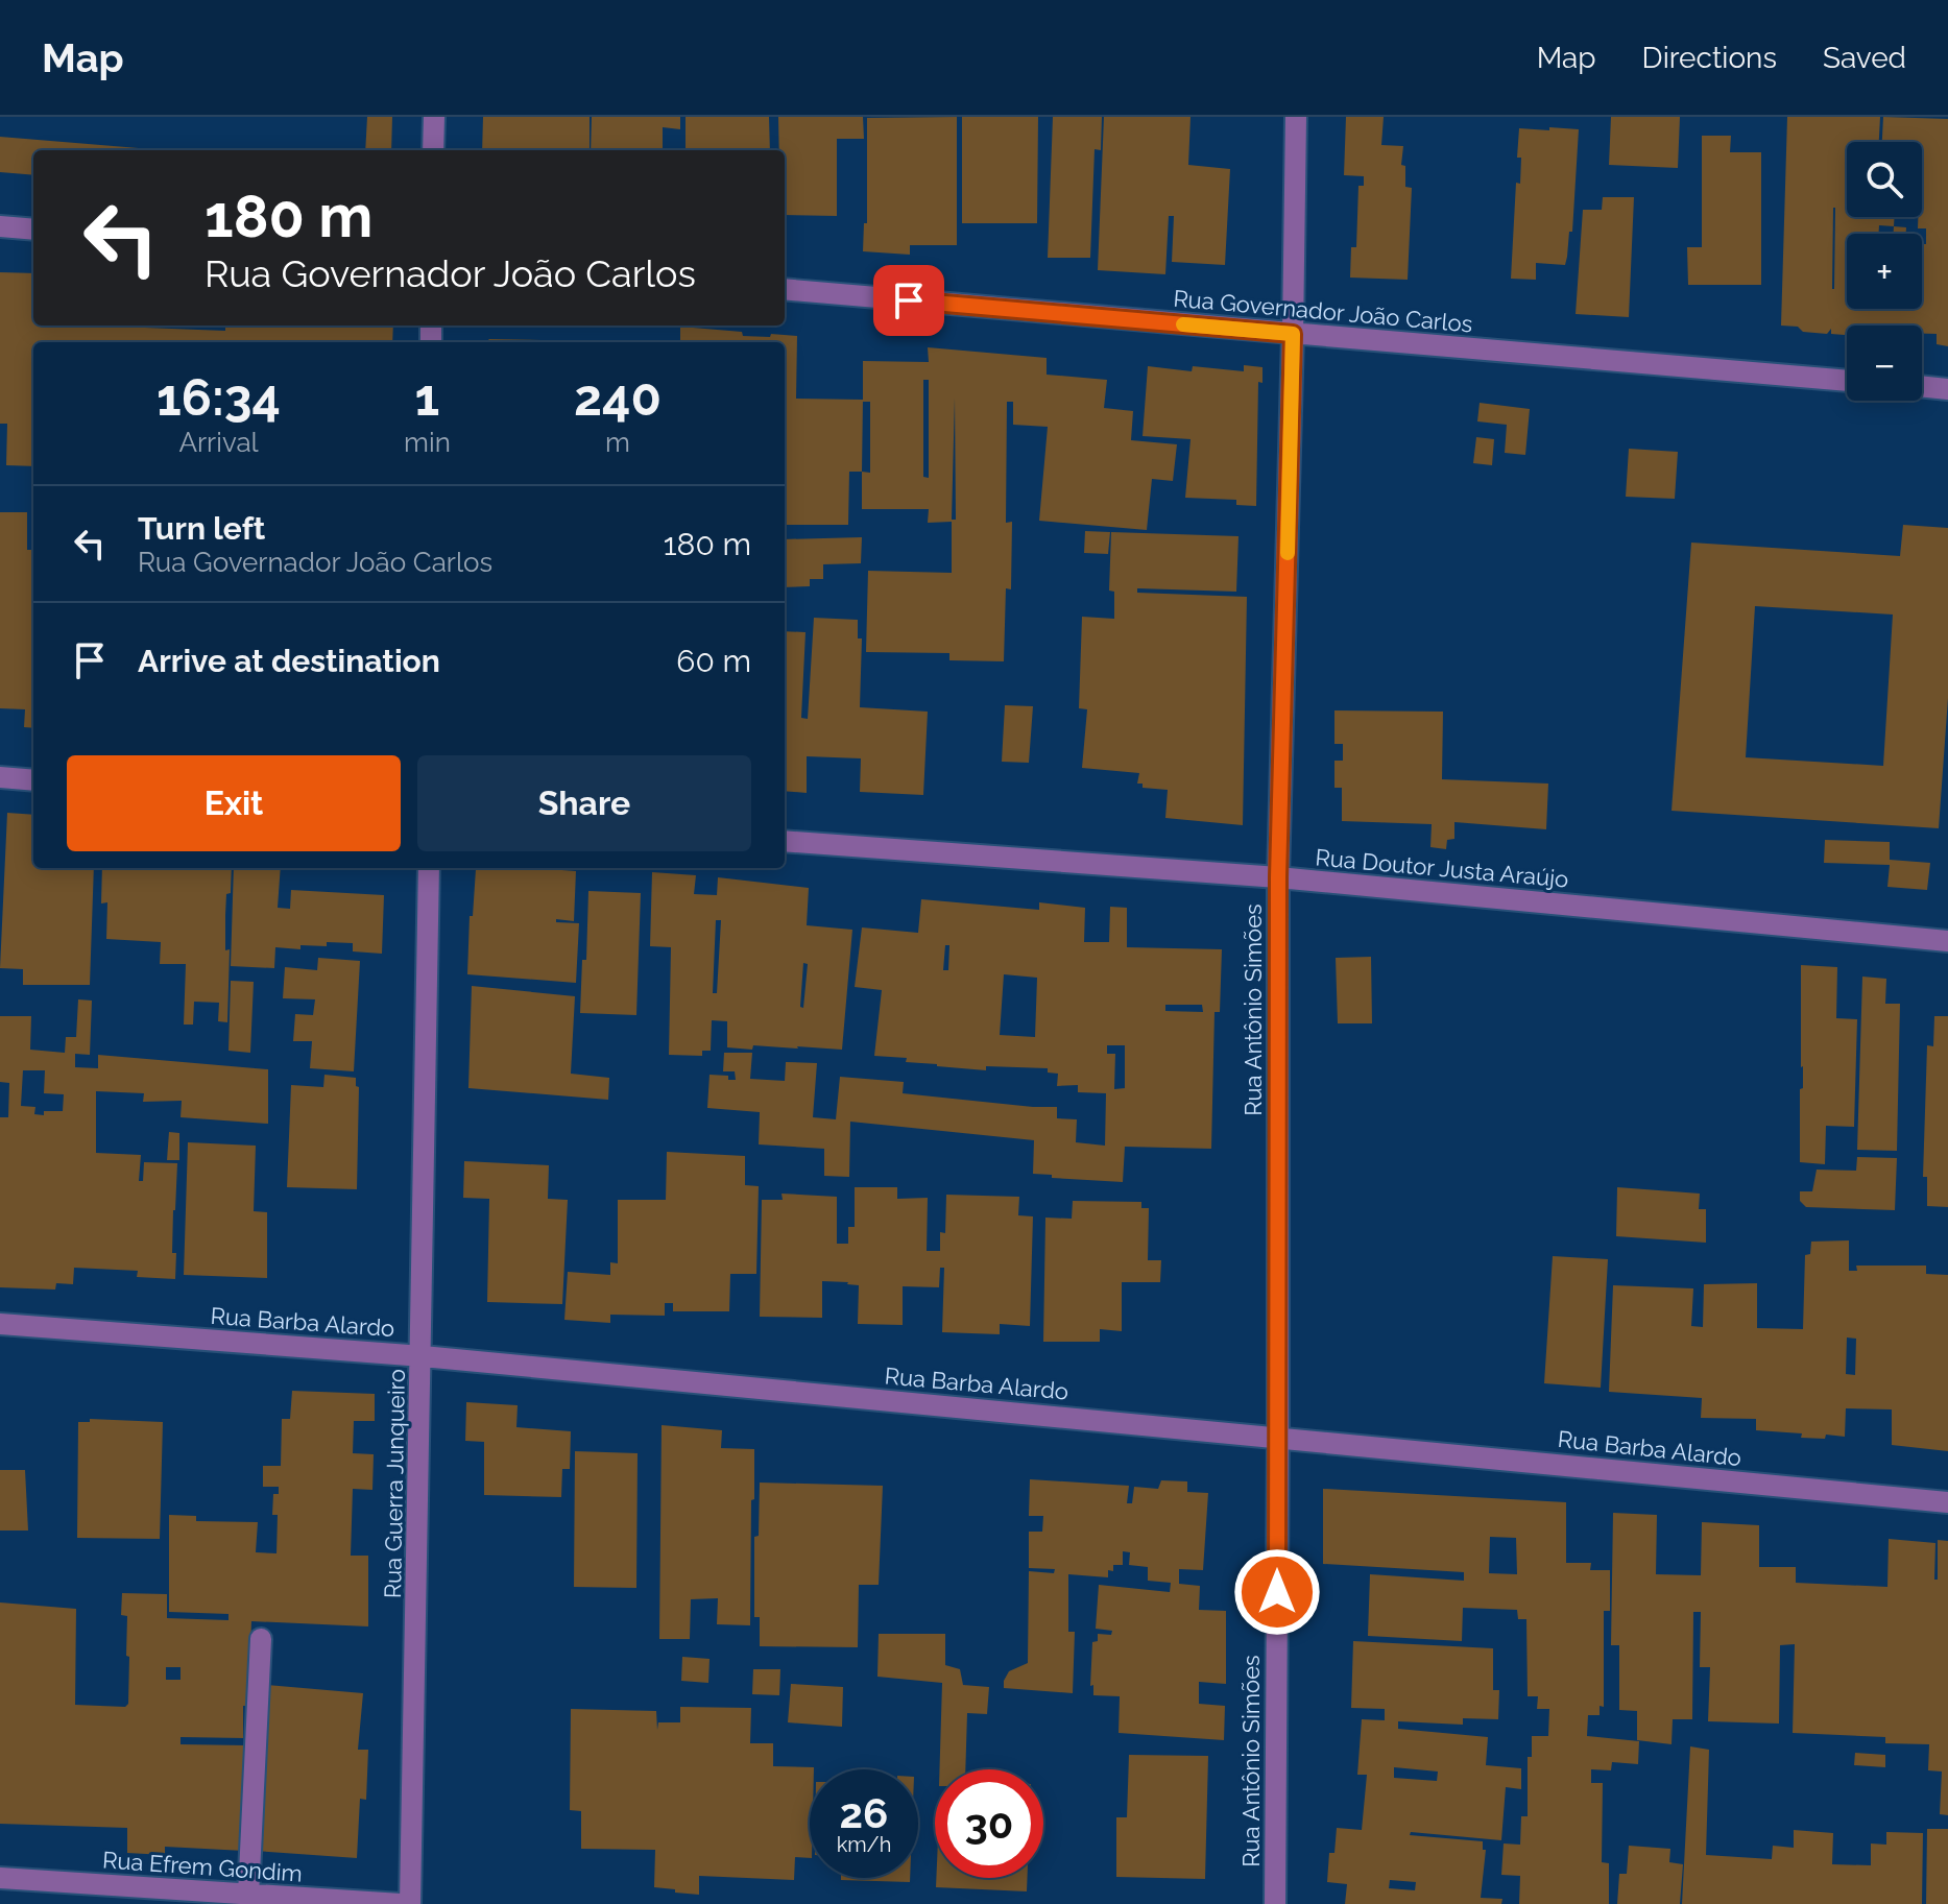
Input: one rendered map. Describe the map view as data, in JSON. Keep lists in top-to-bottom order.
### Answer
{
  "streets": {
    "street": [
      "Rua Governador João Carlos",
      "Rua Doutor Justa Araújo",
      "Rua Antônio Simões",
      "Rua Barba Alardo",
      "Rua Guerra Junqueiro",
      "Rua Efrem Gondim"
    ]
  },
  "crossings": [
    ["Rua Governador João Carlos", "Rua Antônio Simões"],
    ["Rua Doutor Justa Araújo", "Rua Antônio Simões"],
    ["Rua Antônio Simões", "Rua Barba Alardo"],
    ["Rua Barba Alardo", "Rua Guerra Junqueiro"]
  ],
  "page": {
    "header": "Map",
    "nav": ["Map", "Directions", "Saved"],
    "map_buttons": ["+", "−"],
    "turn": ["180 m", "Rua Governador João Carlos"],
    "eta": [
      "16:34",
      "Arrival",
      "1",
      "min",
      "240",
      "m"
    ],
    "list": [
      {
        "name": "Turn left",
        "note": "Rua Governador João Carlos",
        "value": "180 m"
      },
      {
        "name": "Arrive at destination",
        "value": "60 m"
      }
    ],
    "buttons": ["Exit", "Share"],
    "speed": "26 km/h",
    "limit": "30"
  }
}
